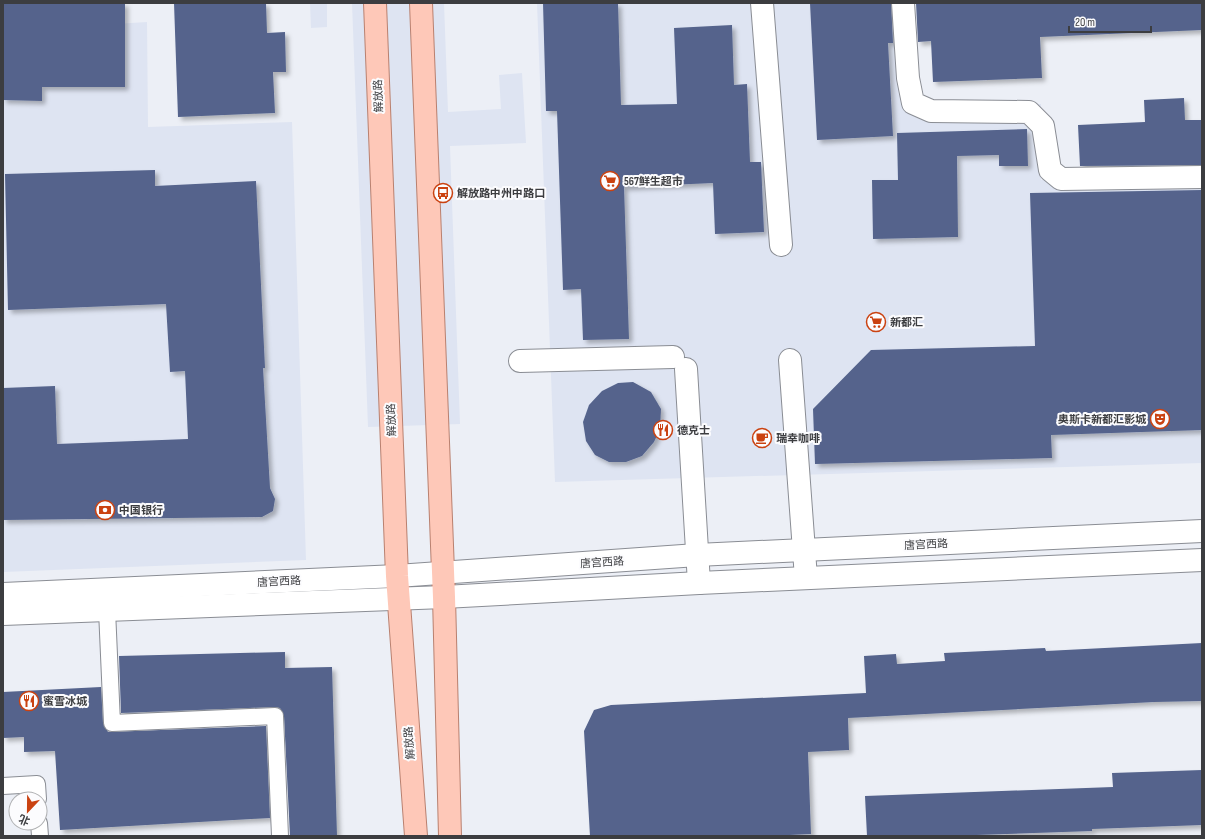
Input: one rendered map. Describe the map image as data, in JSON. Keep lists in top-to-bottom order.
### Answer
{
  "streets": {
    "main road": ["解放路", "唐宫西路"]
  },
  "crossings": [
    ["解放路", "唐宫西路"]
  ],
  "places": {
    "supermarket": ["567鲜生超市", "新都汇"],
    "bus stop": ["解放路中州中路口"],
    "theatre": ["奥斯卡新都汇影城"],
    "restaurant": ["德克士", "蜜雪冰城"],
    "cafe": ["瑞幸咖啡"],
    "bank": ["中国银行"]
  },
  "scale_bar": "20 m",
  "north": "bottom"
}
